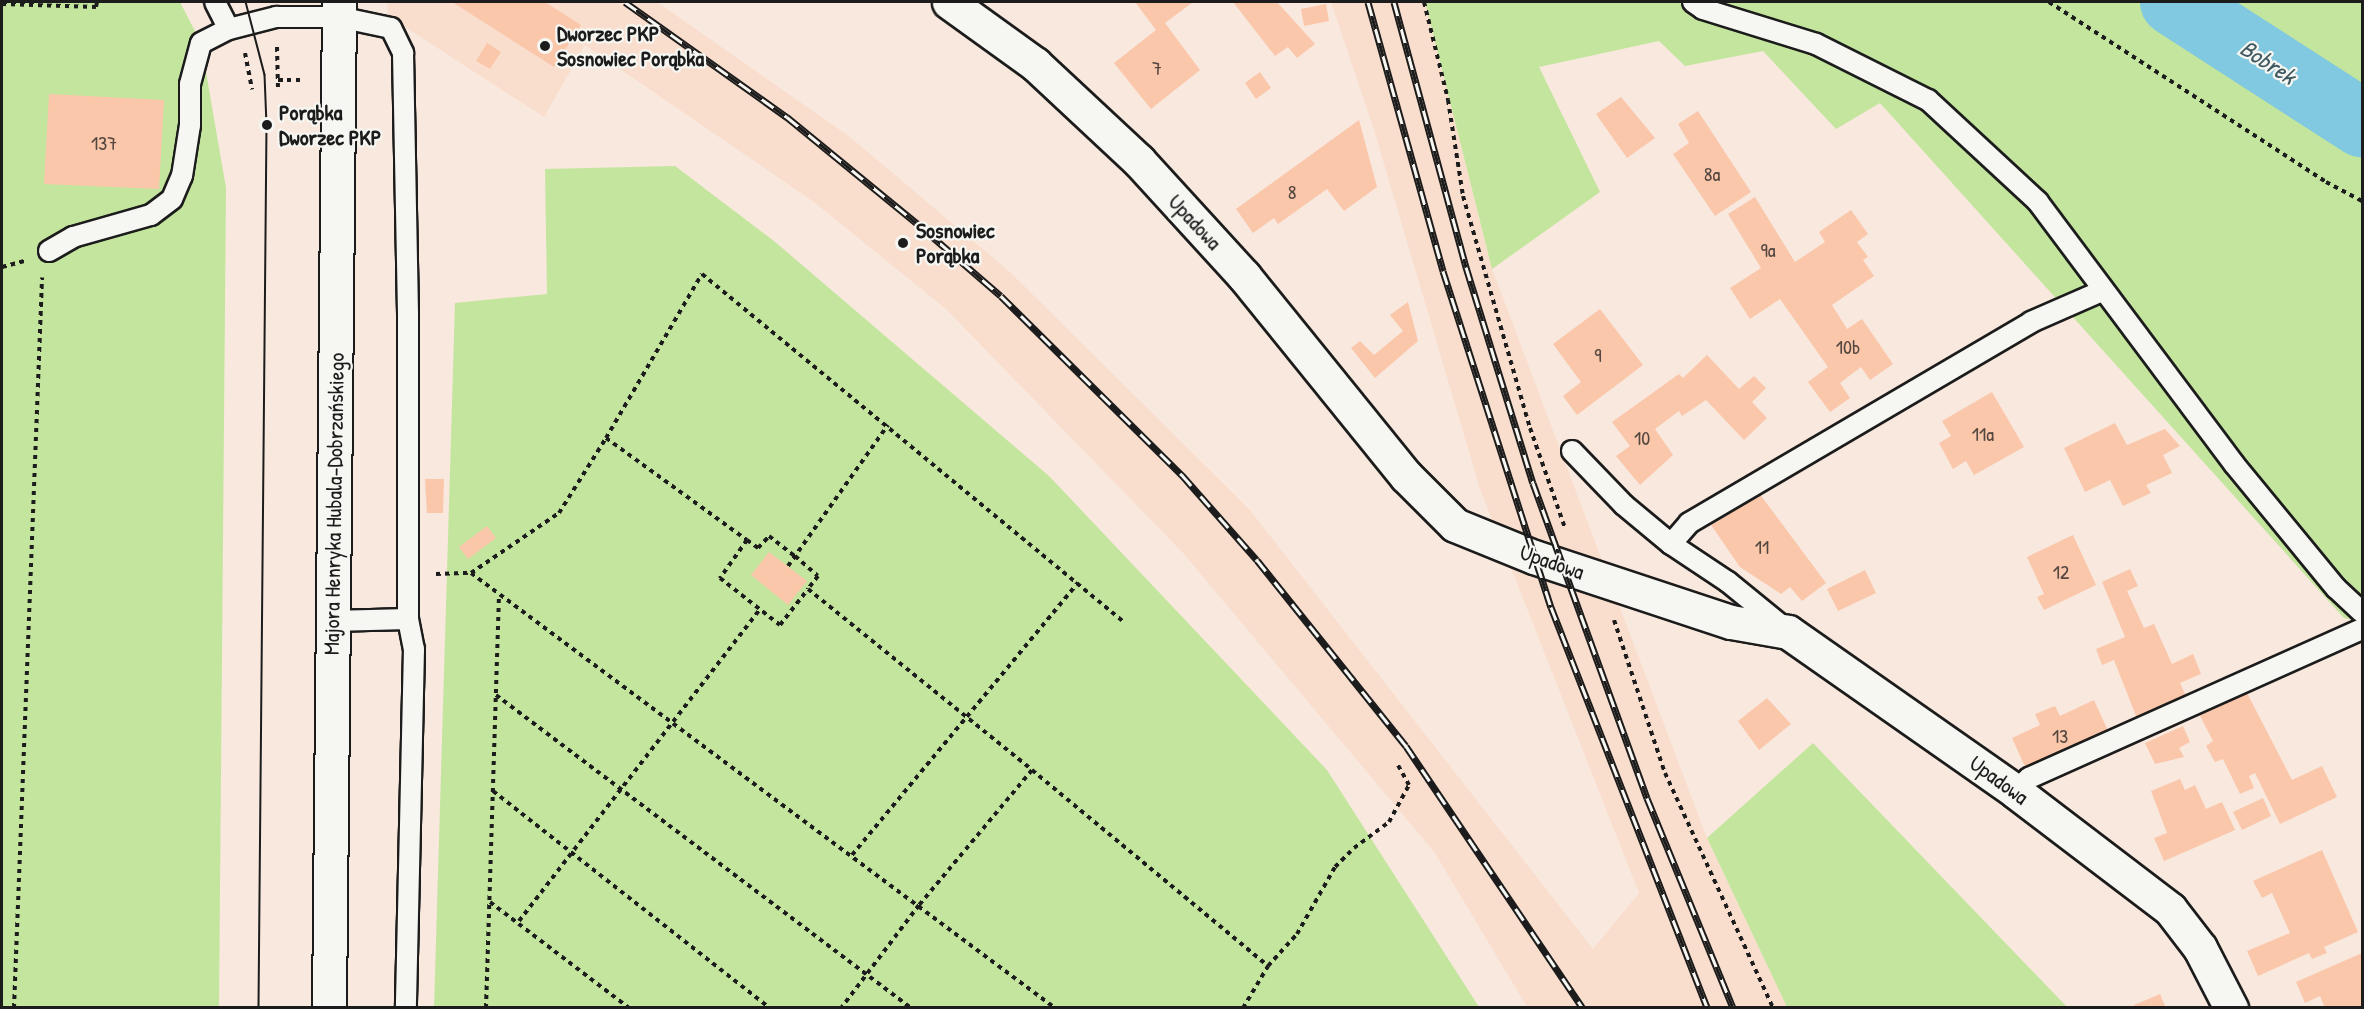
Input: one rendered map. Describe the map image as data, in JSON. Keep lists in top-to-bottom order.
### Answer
{
  "streets": {
    "street": ["Upadowa", "Majora Henryka Hubala-Dobrzańskiego"]
  },
  "water": ["Bobrek"],
  "places": ["Dworzec PKP Sosnowiec Porąbka", "Porąbka Dworzec PKP", "Sosnowiec Porąbka"],
  "house_numbers": [
    "7",
    "137",
    "8a",
    "8",
    "9a",
    "10b",
    "9",
    "11a",
    "10",
    "11",
    "12",
    "13"
  ]
}
